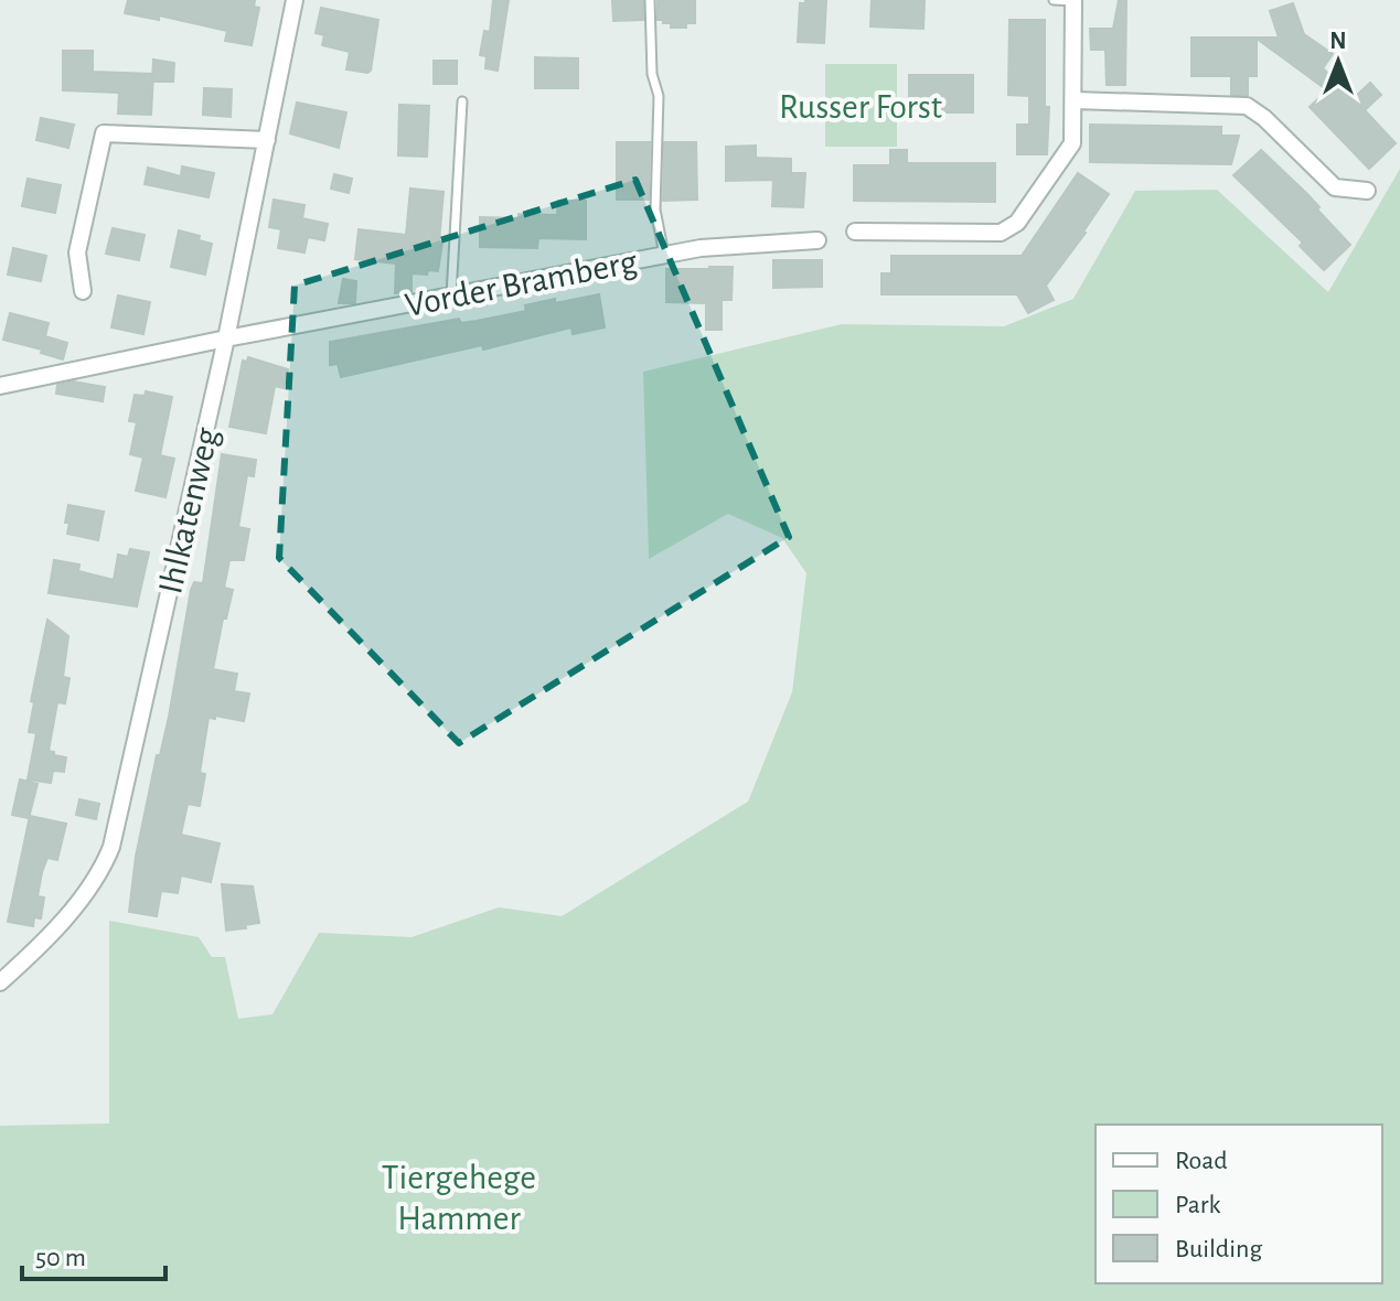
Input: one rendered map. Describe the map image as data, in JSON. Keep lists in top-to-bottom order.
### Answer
{
  "streets": {
    "street": ["Vorder Bramberg", "Ihlkatenweg"]
  },
  "crossings": [
    ["Vorder Bramberg", "Ihlkatenweg"]
  ],
  "parks": ["Russer Forst", "Tiergehege Hammer"],
  "legend": ["Road", "Park", "Building"],
  "scale_bar": "50 m",
  "north": "top"
}
